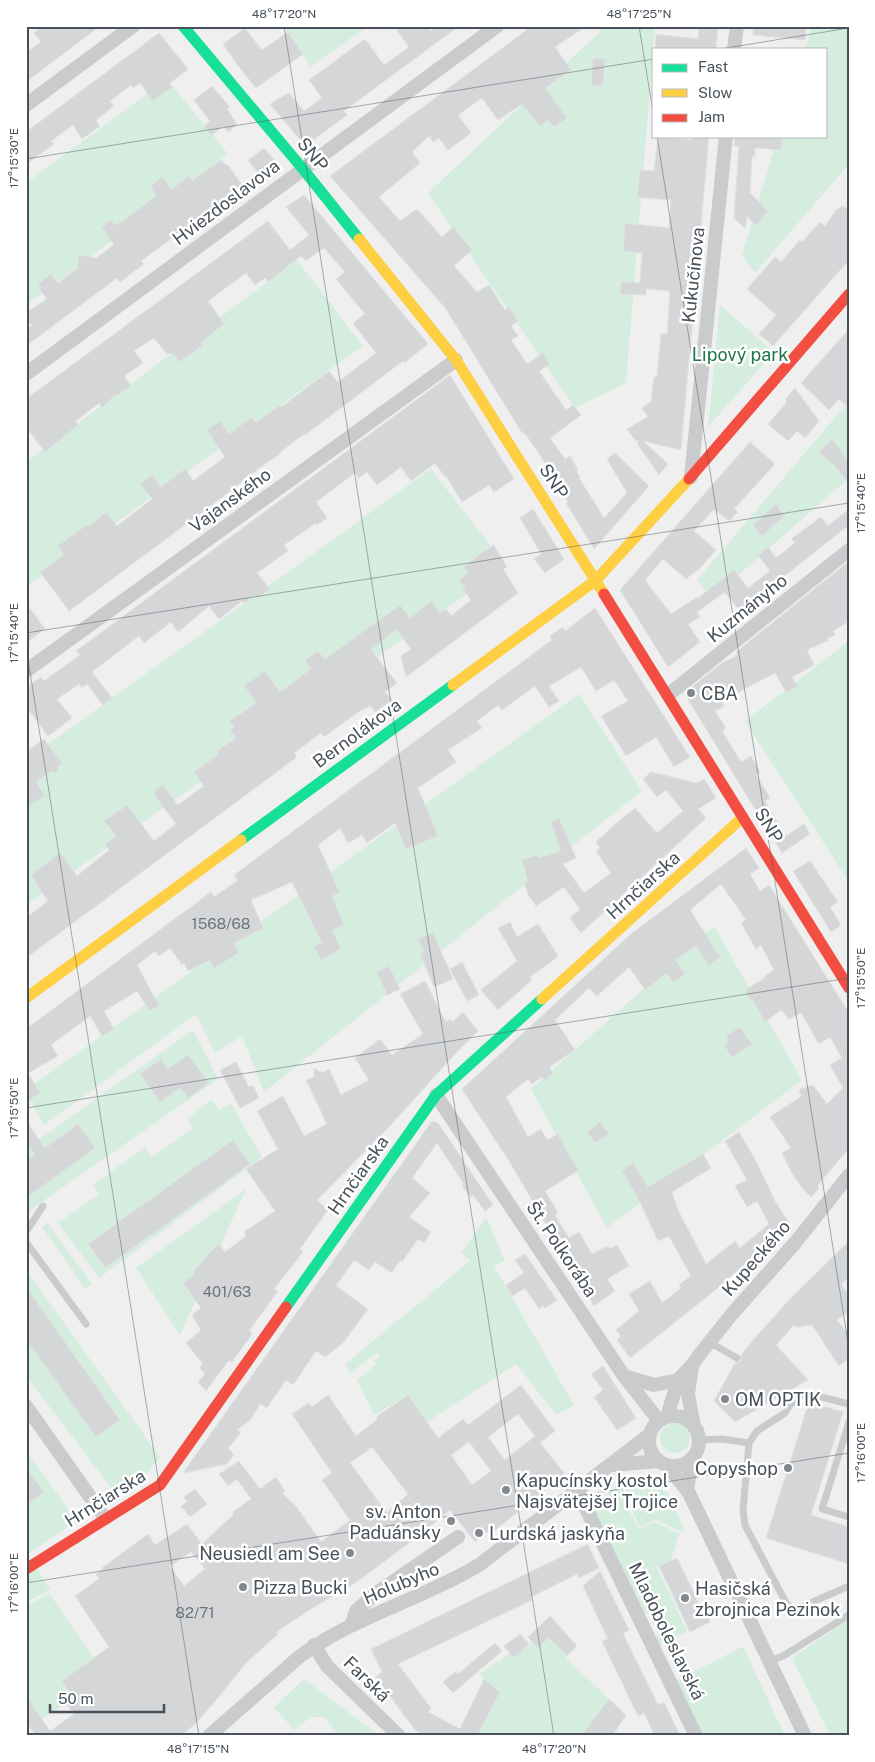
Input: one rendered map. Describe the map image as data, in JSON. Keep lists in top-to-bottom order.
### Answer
{
  "streets": {
    "street": [
      "SNP",
      "Hviezdoslavova",
      "Kukučínova",
      "Vajanského",
      "Kuzmányho",
      "Bernolákova",
      "Hrnčiarska",
      "Št. Polkorába",
      "Kupeckého",
      "Holubyho",
      "Mladoboleslavská",
      "Farská"
    ]
  },
  "crossings": [
    ["SNP", "Hviezdoslavova"],
    ["SNP", "Vajanského"],
    ["SNP", "Kuzmányho"],
    ["SNP", "Bernolákova"],
    ["SNP", "Hrnčiarska"],
    ["Kukučínova", "Bernolákova"],
    ["Hrnčiarska", "Št. Polkorába"],
    ["Št. Polkorába", "Kupeckého"],
    ["Št. Polkorába", "Holubyho"],
    ["Kupeckého", "Holubyho"],
    ["Holubyho", "Mladoboleslavská"],
    ["Holubyho", "Farská"]
  ],
  "parks": ["Lipový park"],
  "places": [
    "CBA",
    "OM OPTIK",
    "Copyshop",
    "Kapucínsky kostol Najsvätejšej Trojice",
    "sv. Anton Paduánsky",
    "Lurdská jaskyňa",
    "Neusiedl am See",
    "Pizza Bucki",
    "Hasičská zbrojnica Pezinok"
  ],
  "house_numbers": ["1568/68", "401/63", "82/71"],
  "legend": ["Fast", "Slow", "Jam"],
  "scale_bar": "50 m",
  "coordinates": [
    "48°17'20\"N",
    "48°17'25\"N",
    "17°15'30\"E",
    "17°15'40\"E",
    "17°15'50\"E",
    "17°16'00\"E",
    "48°17'15\"N"
  ]
}
